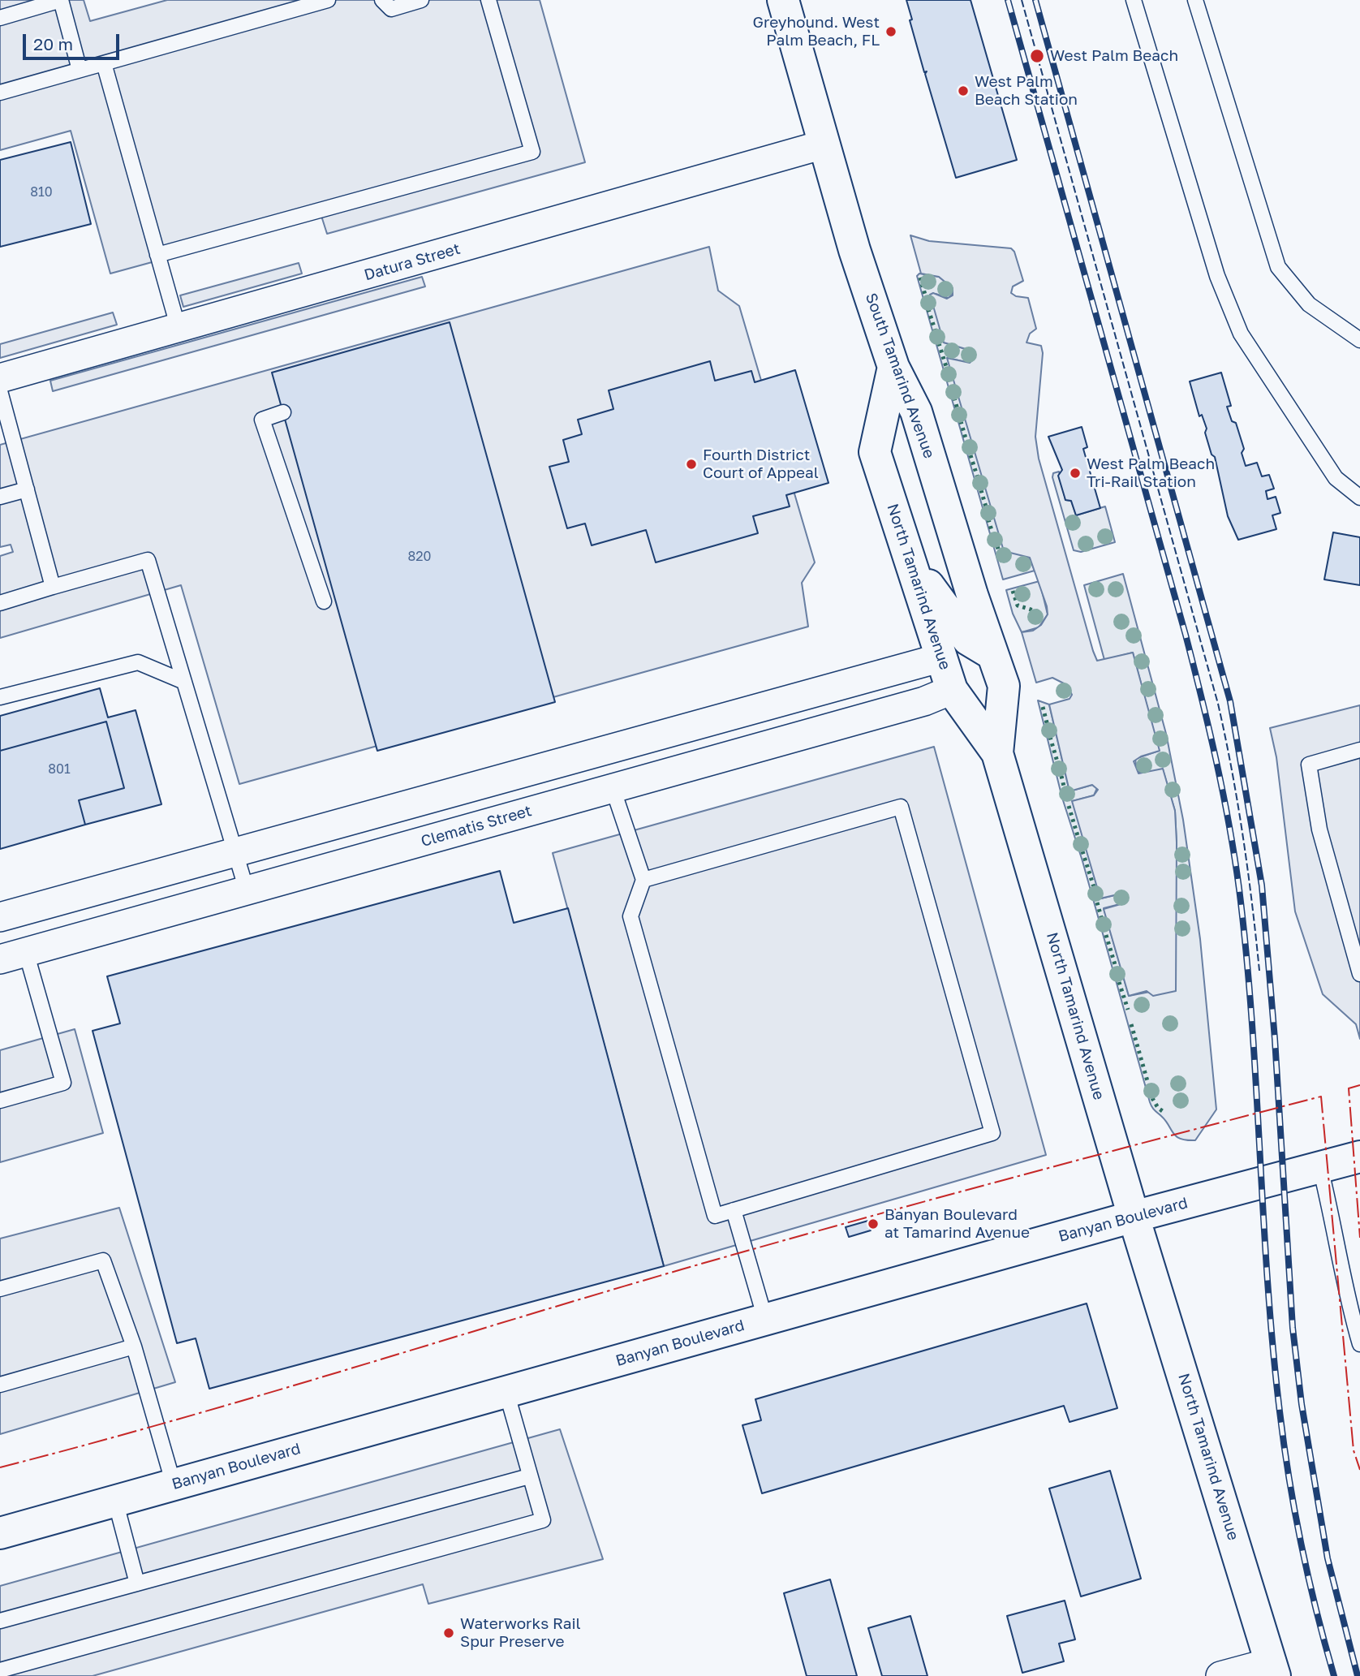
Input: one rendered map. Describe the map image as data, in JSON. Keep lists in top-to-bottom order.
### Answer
{
  "streets": {
    "street": [
      "Datura Street",
      "South Tamarind Avenue",
      "North Tamarind Avenue",
      "Clematis Street",
      "Banyan Boulevard"
    ]
  },
  "crossings": [
    ["Datura Street", "South Tamarind Avenue"],
    ["South Tamarind Avenue", "North Tamarind Avenue"],
    ["North Tamarind Avenue", "Clematis Street"],
    ["North Tamarind Avenue", "Banyan Boulevard"]
  ],
  "places": [
    "Greyhound. West Palm Beach, FL",
    "West Palm Beach",
    "West Palm Beach Station",
    "Fourth District Court of Appeal",
    "West Palm Beach Tri-Rail Station",
    "Banyan Boulevard at Tamarind Avenue",
    "Waterworks Rail Spur Preserve"
  ],
  "house_numbers": ["810", "820", "801"],
  "scale_bar": "20 m"
}
